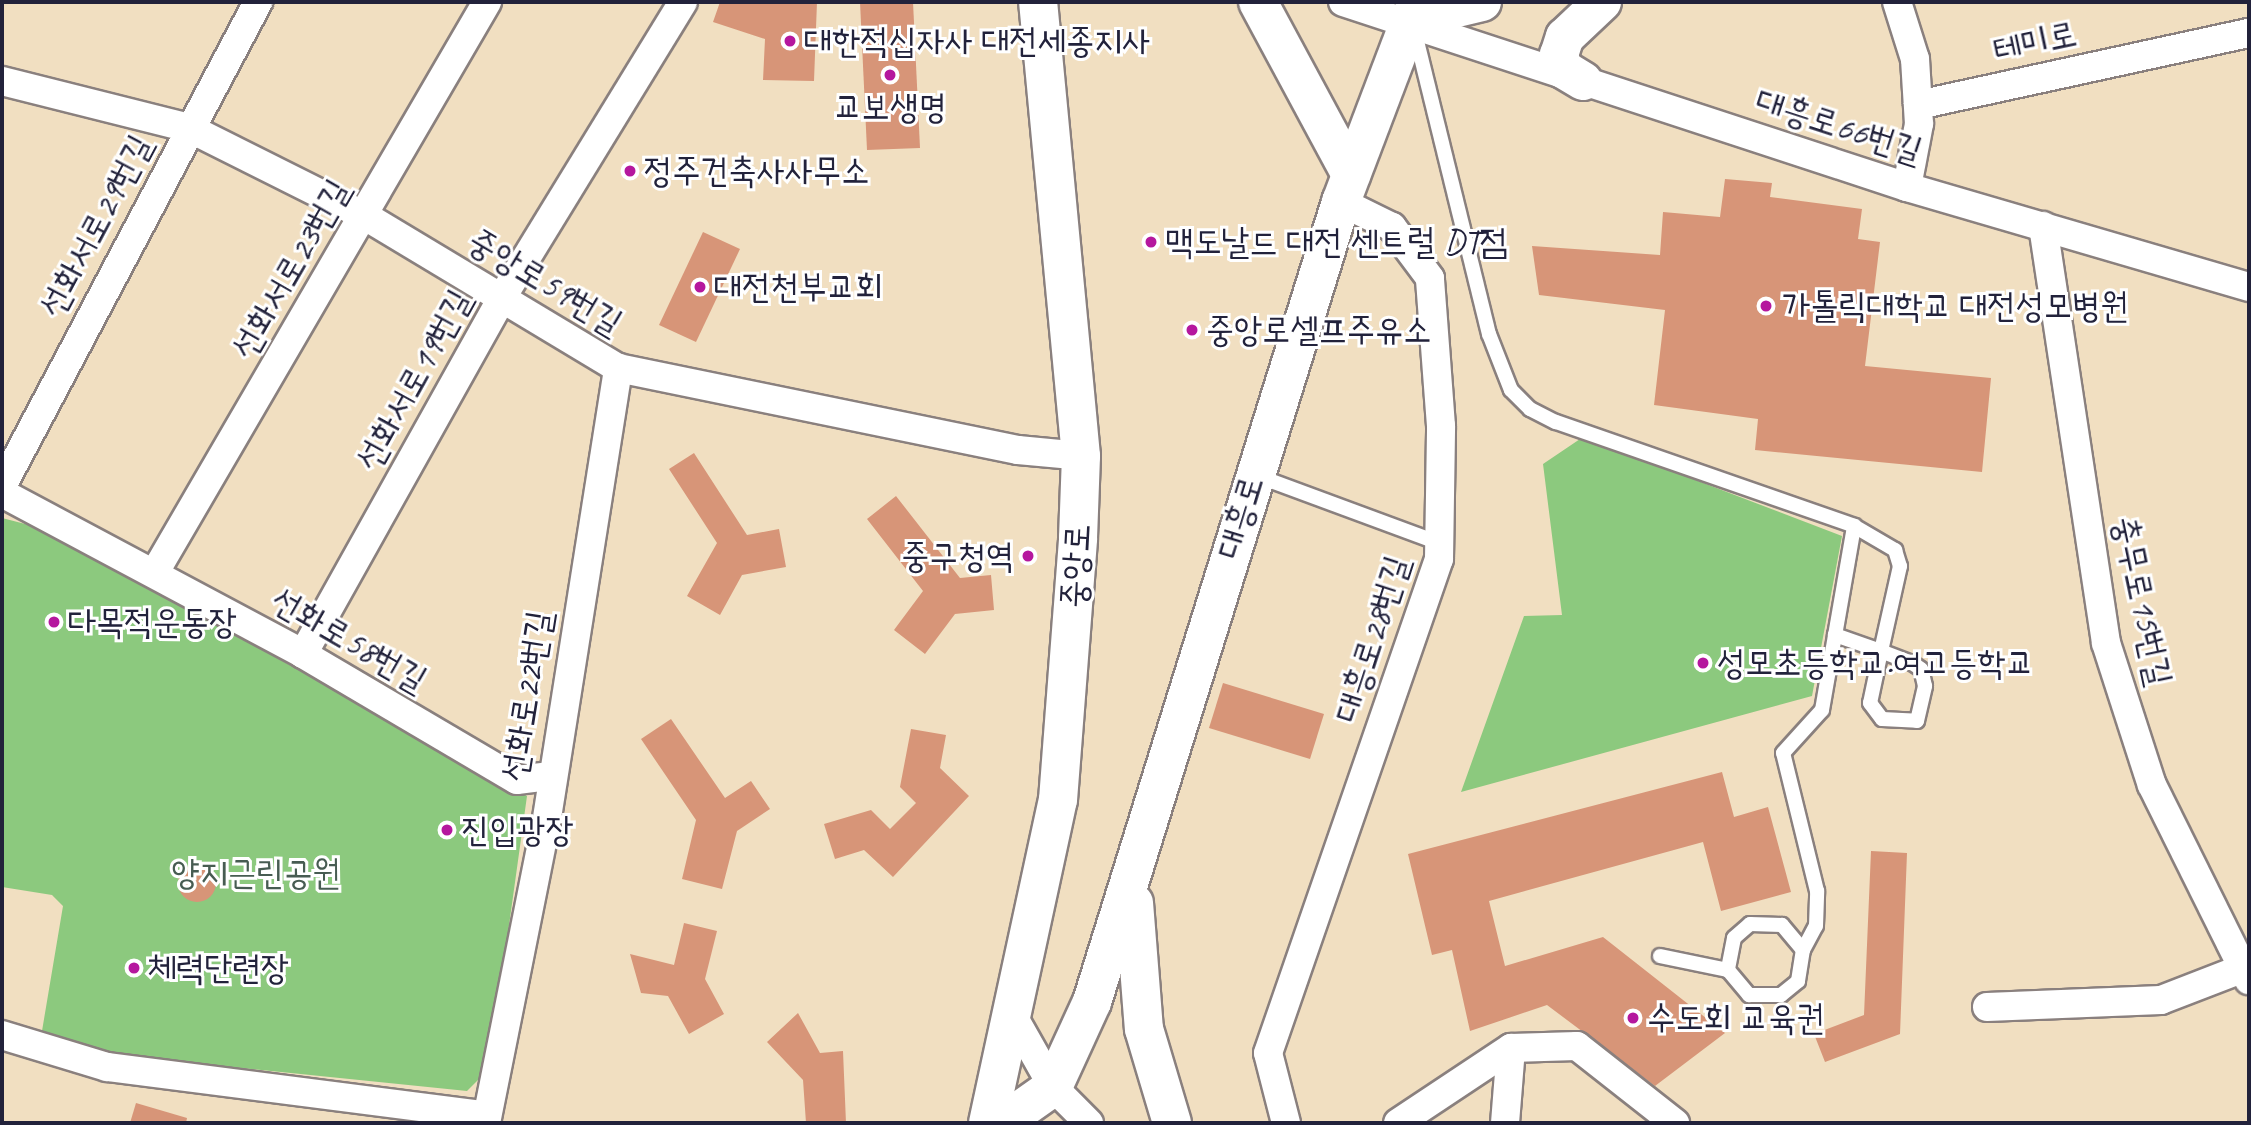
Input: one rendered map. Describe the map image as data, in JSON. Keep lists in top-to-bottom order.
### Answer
{
  "streets": {
    "main road": ["대흥로", "중앙로"],
    "street": [
      "테미로",
      "대흥로66번길",
      "선화서로29번길",
      "선화서로23번길",
      "중앙로59번길",
      "선화서로19번길",
      "충무로15번길",
      "대흥로28번길",
      "선화로58번길",
      "선화로22번길"
    ]
  },
  "crossings": [
    ["대흥로66번길", "대흥로"],
    ["대흥로66번길", "충무로15번길"],
    ["선화서로29번길", "중앙로59번길"],
    ["선화서로23번길", "중앙로59번길"],
    ["선화서로23번길", "선화로58번길"],
    ["중앙로59번길", "선화서로19번길"],
    ["중앙로59번길", "중앙로"],
    ["중앙로59번길", "선화로22번길"],
    ["선화서로19번길", "선화로58번길"],
    ["대흥로", "대흥로28번길"],
    ["선화로58번길", "선화로22번길"]
  ],
  "parks": ["양지근린공원"],
  "places": [
    "대한적십자사 대전세종지사",
    "교보생명",
    "정주건축사사무소",
    "맥도날드 대전 센트럴 DT점",
    "대전천부교회",
    "가톨릭대학교 대전성모병원",
    "중앙로셀프주유소",
    "중구청역",
    "다목적운동장",
    "성모초등학교.여고등학교",
    "진입광장",
    "체력단련장",
    "수도회 교육권"
  ]
}
